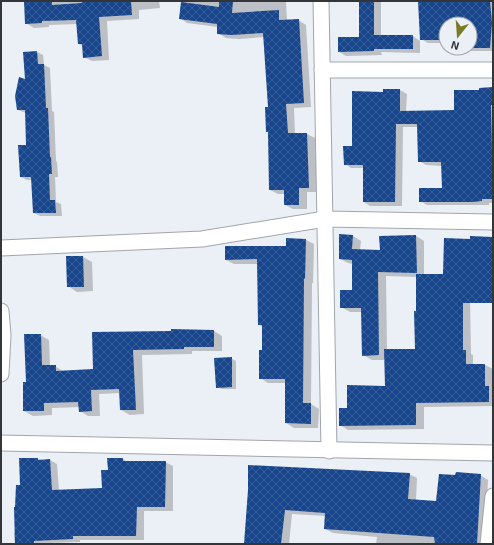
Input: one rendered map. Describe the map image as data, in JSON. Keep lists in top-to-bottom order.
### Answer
{
  "north": "bottom"
}
